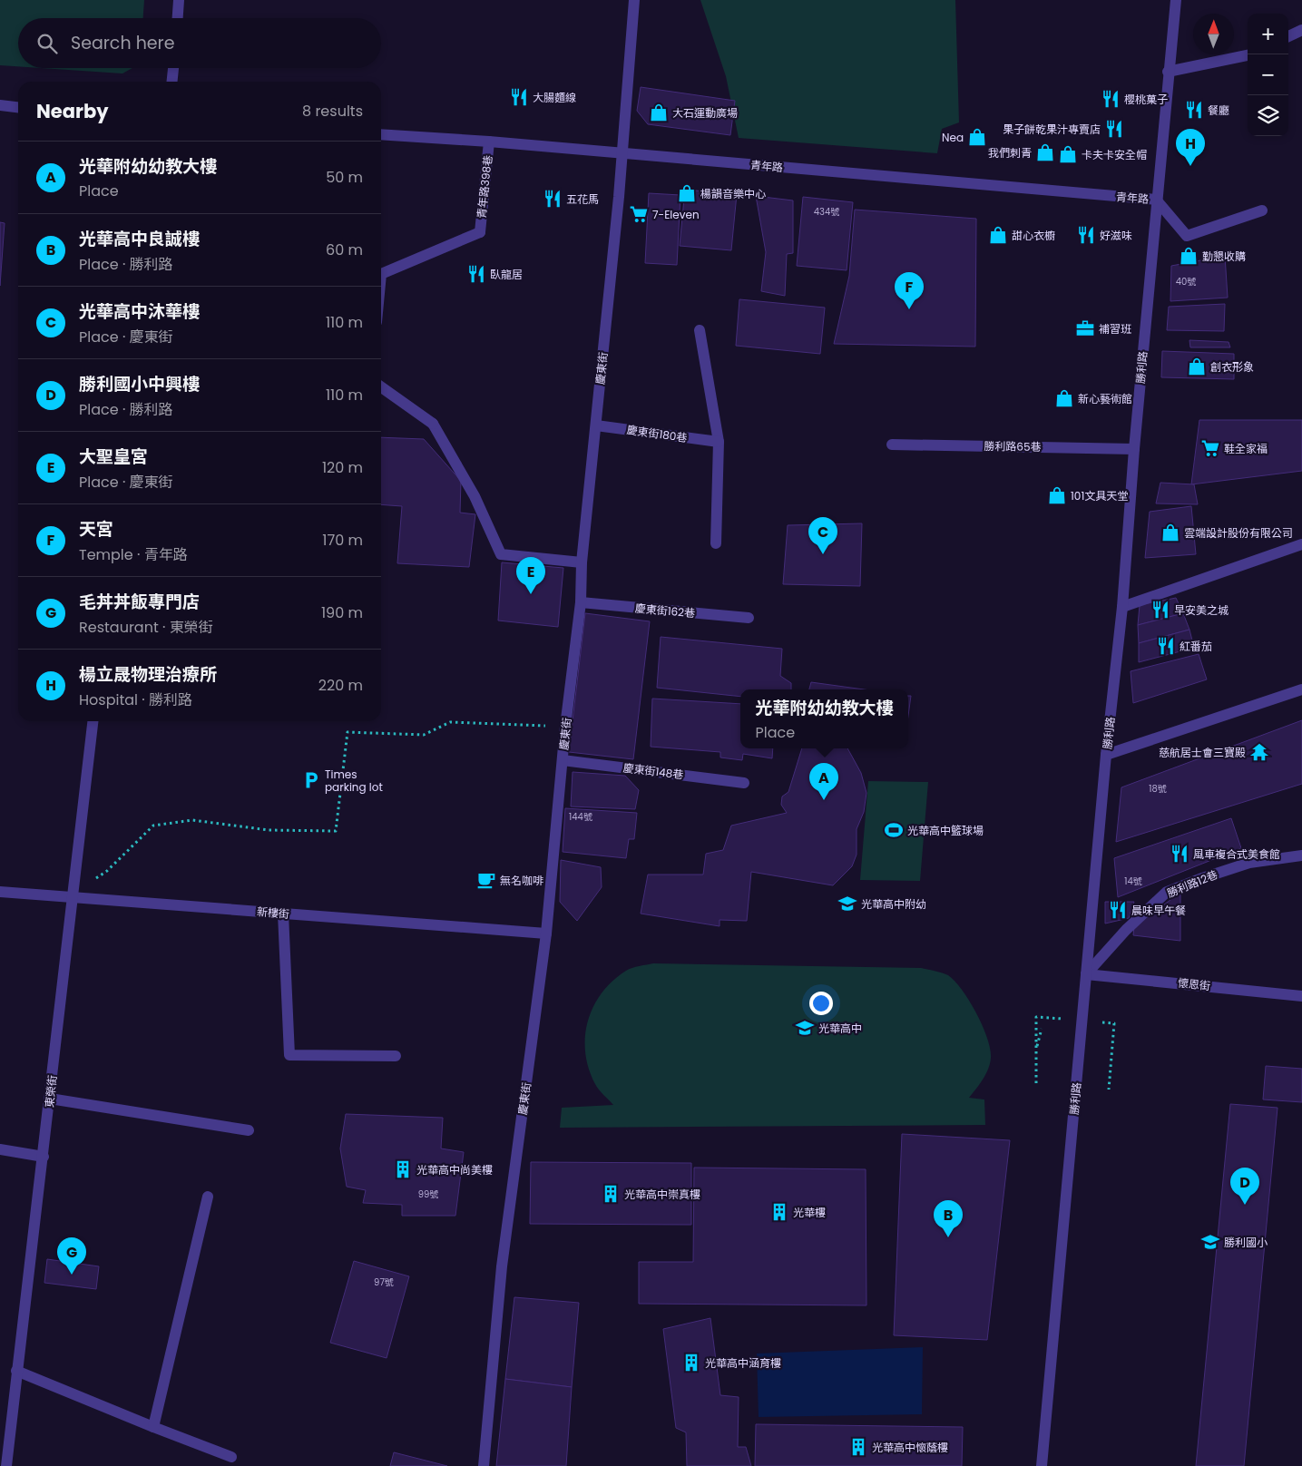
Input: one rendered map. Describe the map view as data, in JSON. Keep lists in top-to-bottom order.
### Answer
{
  "streets": {
    "street": [
      "青年路",
      "青年路398巷",
      "勝利路",
      "慶東街",
      "慶東街180巷",
      "勝利路65巷",
      "慶東街162巷",
      "慶東街148巷",
      "勝利路12巷",
      "新樓街",
      "懷恩街",
      "東榮街"
    ]
  },
  "crossings": [
    ["青年路", "青年路398巷"],
    ["青年路", "勝利路"],
    ["青年路", "慶東街"],
    ["勝利路", "勝利路65巷"],
    ["勝利路", "勝利路12巷"],
    ["勝利路", "懷恩街"],
    ["慶東街", "慶東街180巷"],
    ["慶東街", "慶東街162巷"],
    ["慶東街", "慶東街148巷"],
    ["慶東街", "新樓街"],
    ["勝利路12巷", "懷恩街"],
    ["新樓街", "東榮街"]
  ],
  "places": {
    "restaurant": [
      "大腸麵線",
      "櫻桃菓子",
      "餐廳",
      "果子餅乾果汁專賣店",
      "五花馬",
      "好滋味",
      "臥龍居",
      "早安美之城",
      "紅番茄",
      "風車複合式美食館",
      "晨味早午餐"
    ],
    "shop": [
      "大石運動廣場",
      "Nea",
      "我們刺青",
      "卡夫卡安全帽",
      "楊韻音樂中心",
      "甜心衣櫥",
      "勤懇收購",
      "創衣形象",
      "新心藝術館",
      "101文具天堂",
      "雲端設計股份有限公司"
    ],
    "supermarket": ["7-Eleven", "鞋全家福"],
    "office": ["補習班"],
    "temple": ["慈航居士會三寶殿"],
    "parking": ["Times parking lot"],
    "sports": ["光華高中籃球場"],
    "cafe": ["無名咖啡"],
    "school or university": ["光華高中附幼", "光華高中", "勝利國小"],
    "building": [
      "光華高中尚美樓",
      "光華高中崇真樓",
      "光華樓",
      "光華高中涵育樓",
      "光華高中懷蔭樓"
    ]
  },
  "house_numbers": [
    "434號",
    "40號",
    "18號",
    "144號",
    "14號",
    "99號",
    "97號"
  ],
  "north": "top",
  "page": {
    "map_buttons": ["+", "−"],
    "search": "Search here",
    "heading": ["Nearby", "8 results"],
    "pins": [
      "H",
      "F",
      "C",
      "E",
      "A",
      "D",
      "B",
      "G"
    ],
    "list": [
      {
        "mark": "A",
        "name": "光華附幼幼教大樓",
        "note": "Place",
        "value": "50 m"
      },
      {
        "mark": "B",
        "name": "光華高中良誠樓",
        "note": "Place · 勝利路",
        "value": "60 m"
      },
      {
        "mark": "C",
        "name": "光華高中沐華樓",
        "note": "Place · 慶東街",
        "value": "110 m"
      },
      {
        "mark": "D",
        "name": "勝利國小中興樓",
        "note": "Place · 勝利路",
        "value": "110 m"
      },
      {
        "mark": "E",
        "name": "大聖皇宮",
        "note": "Place · 慶東街",
        "value": "120 m"
      },
      {
        "mark": "F",
        "name": "天宮",
        "note": "Temple · 青年路",
        "value": "170 m"
      },
      {
        "mark": "G",
        "name": "毛丼丼飯專門店",
        "note": "Restaurant · 東榮街",
        "value": "190 m"
      },
      {
        "mark": "H",
        "name": "楊立晟物理治療所",
        "note": "Hospital · 勝利路",
        "value": "220 m"
      }
    ],
    "popup": ["光華附幼幼教大樓", "Place"]
  }
}
